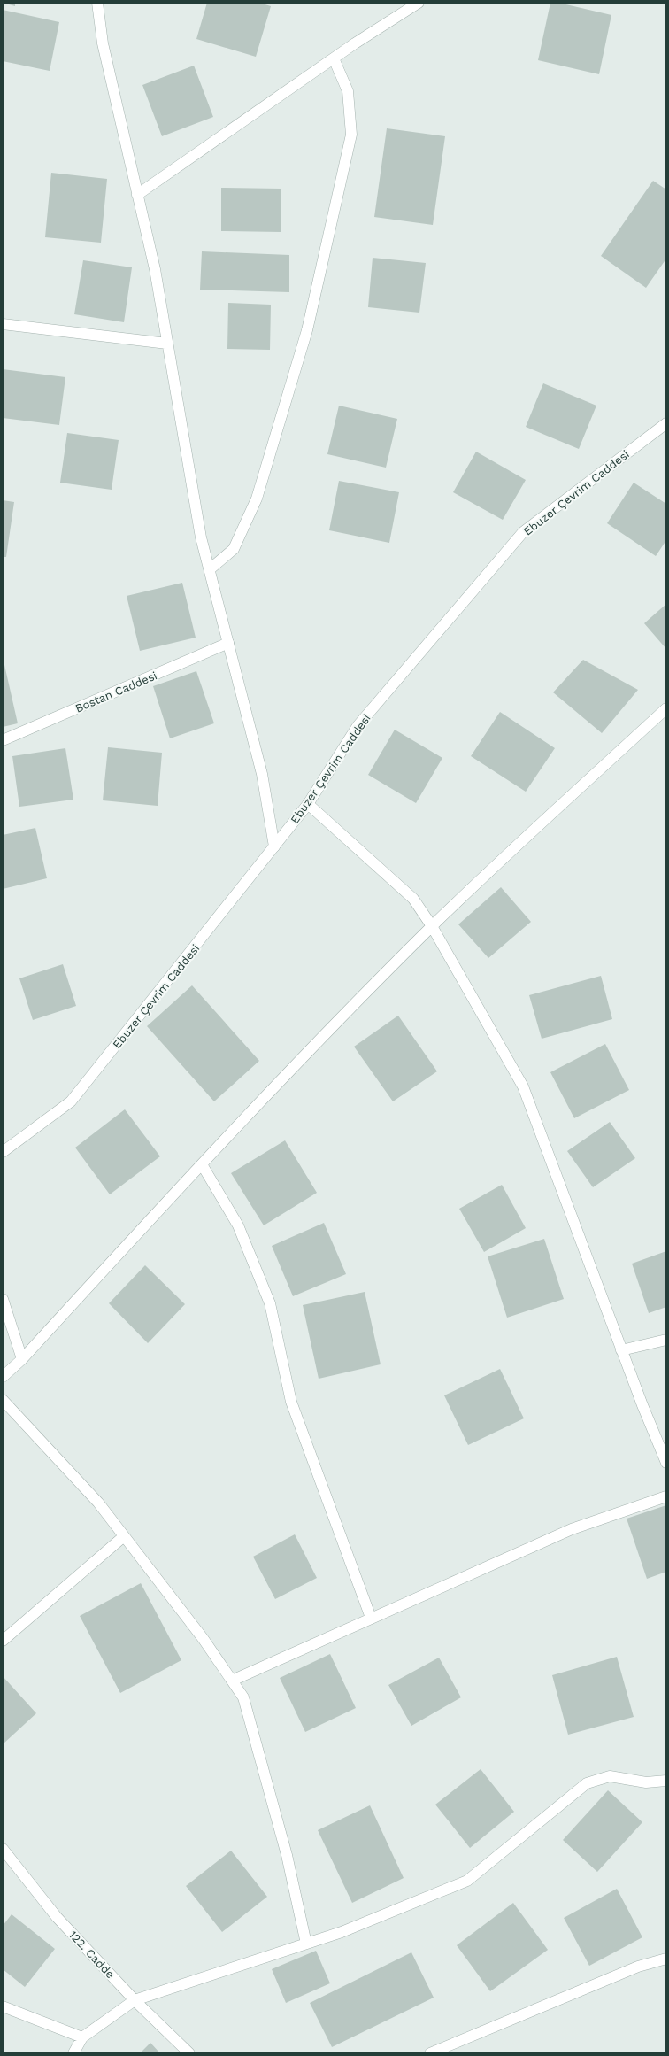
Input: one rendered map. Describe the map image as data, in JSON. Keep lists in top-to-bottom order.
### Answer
{
  "streets": {
    "street": ["Ebuzer Çevrim Caddesi", "Bostan Caddesi", "122. Cadde"]
  }
}
